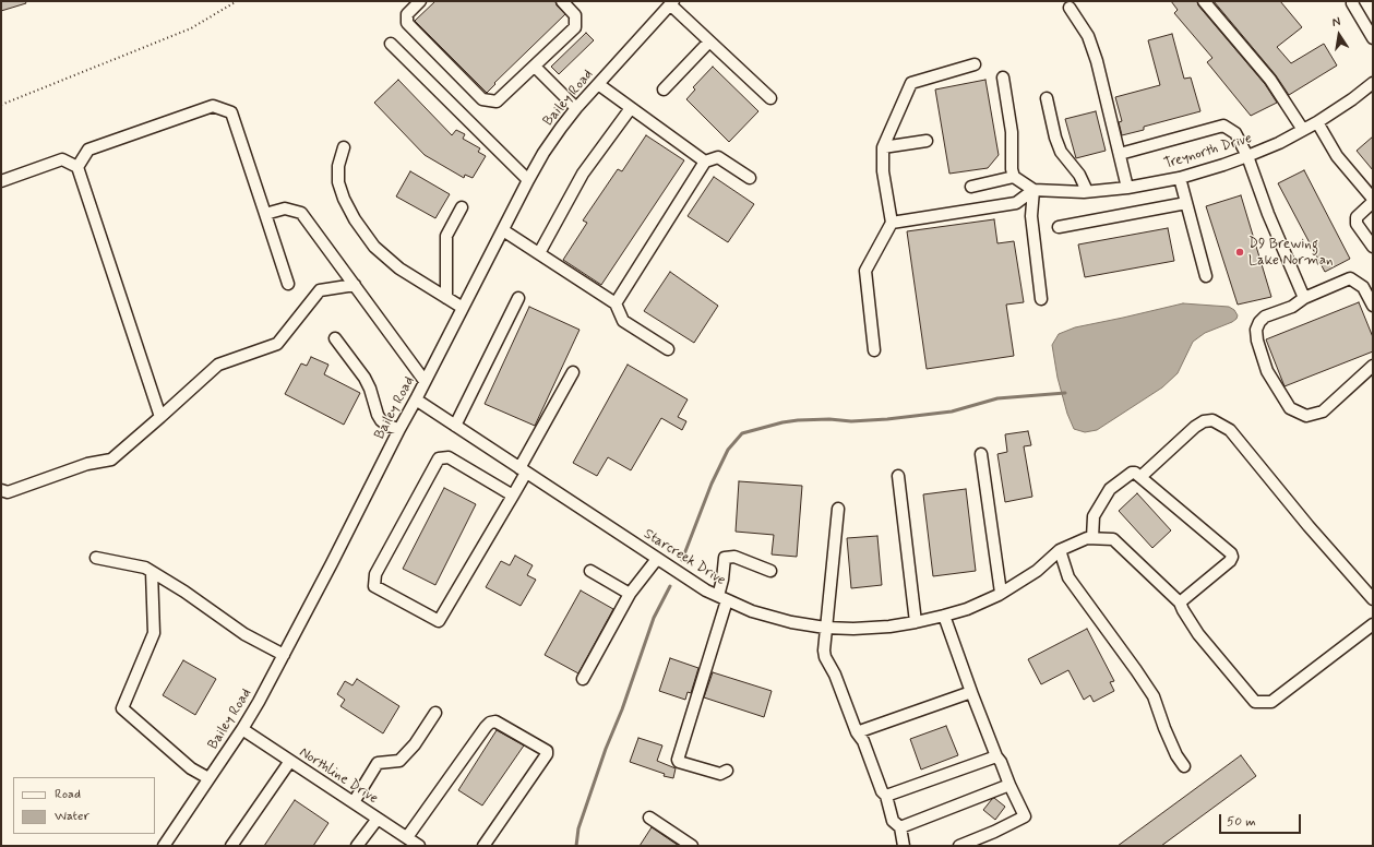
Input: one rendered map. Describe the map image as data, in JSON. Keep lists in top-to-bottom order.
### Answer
{
  "streets": {
    "street": [
      "Bailey Road",
      "Treynorth Drive",
      "Starcreek Drive",
      "Northline Drive"
    ]
  },
  "crossings": [
    ["Bailey Road", "Starcreek Drive"],
    ["Bailey Road", "Northline Drive"]
  ],
  "places": ["D9 Brewing Lake Norman"],
  "legend": ["Road", "Water"],
  "scale_bar": "50 m",
  "north": "top"
}
